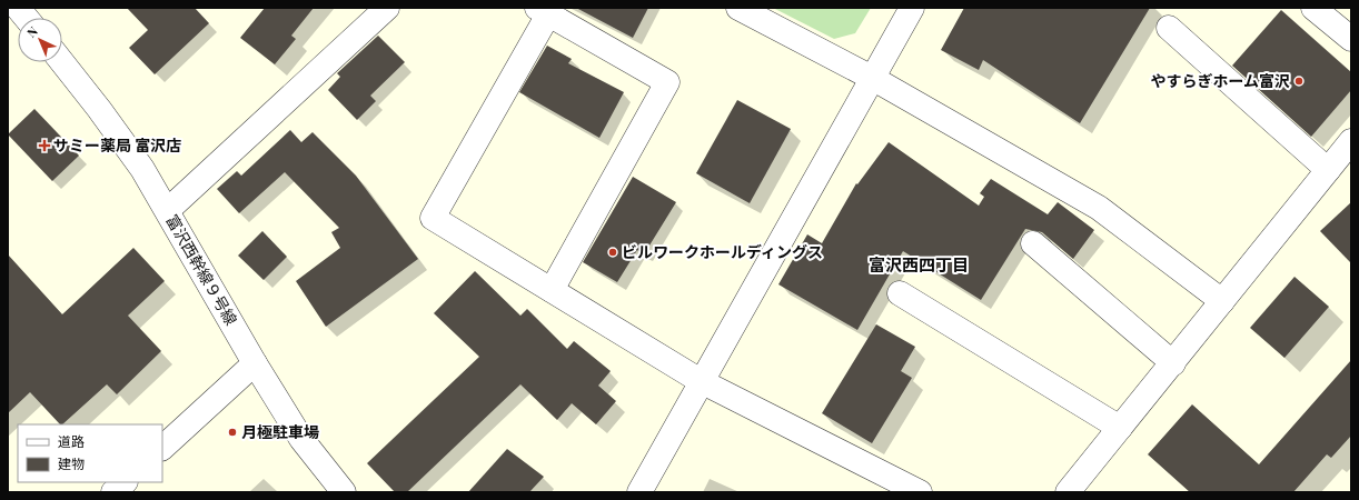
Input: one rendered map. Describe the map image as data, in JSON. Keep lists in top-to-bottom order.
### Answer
{
  "streets": {
    "street": ["富沢西幹線９号線"]
  },
  "districts": ["富沢西四丁目"],
  "places": {
    "other": ["やすらぎホーム富沢", "ビルワークホールディングス", "月極駐車場"],
    "health": ["サミー薬局 富沢店"]
  },
  "legend": ["道路", "建物"],
  "north": "top left"
}
